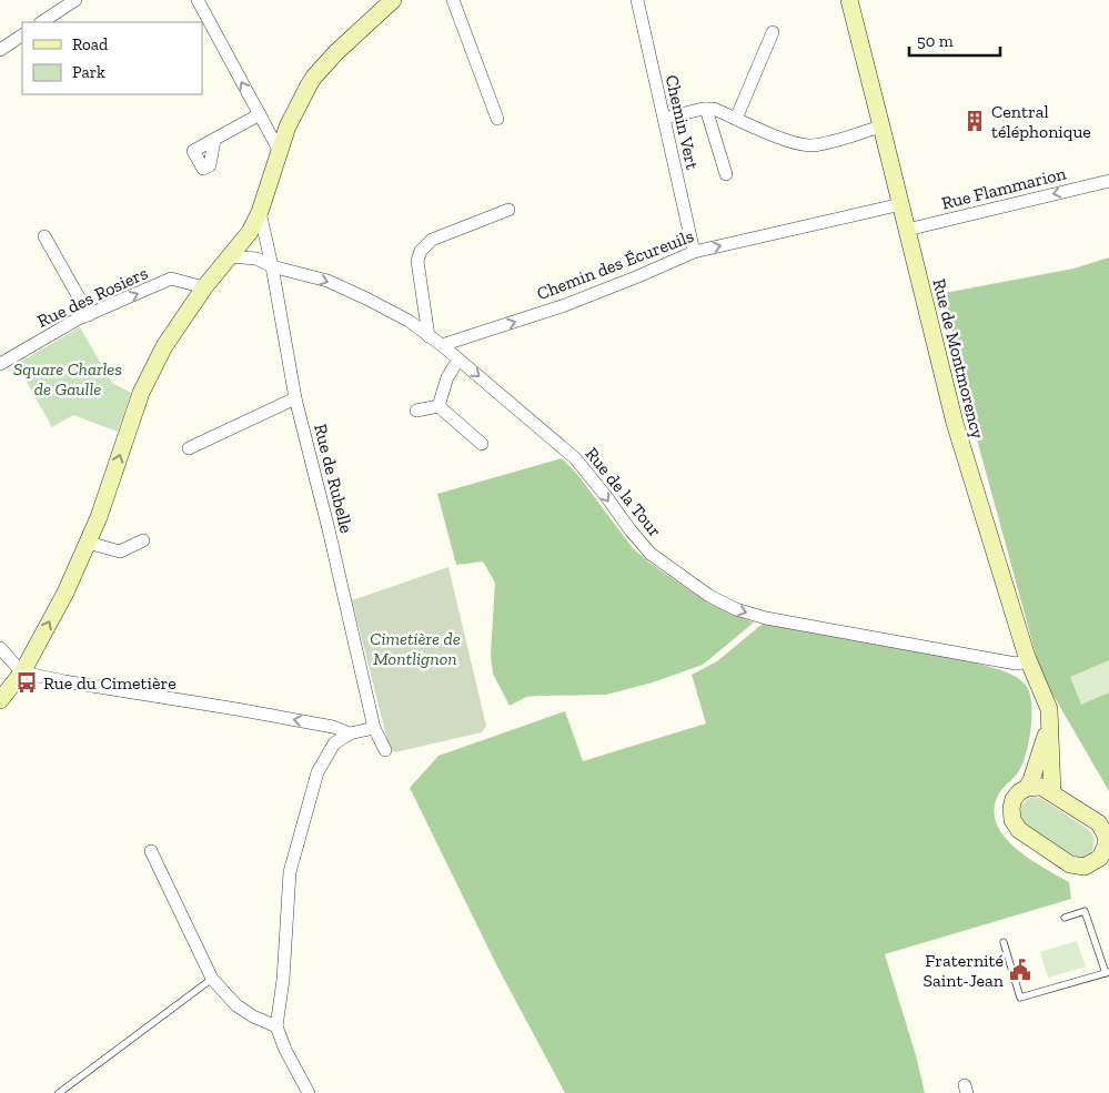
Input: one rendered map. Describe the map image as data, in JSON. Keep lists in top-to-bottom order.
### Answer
{
  "streets": {
    "street": [
      "Chemin Vert",
      "Rue Flammarion",
      "Chemin des Écureuils",
      "Rue des Rosiers",
      "Rue de Montmorency",
      "Rue de Rubelle",
      "Rue de la Tour"
    ]
  },
  "crossings": [
    ["Chemin Vert", "Chemin des Écureuils"],
    ["Rue Flammarion", "Rue de Montmorency"],
    ["Chemin des Écureuils", "Rue de Montmorency"],
    ["Chemin des Écureuils", "Rue de la Tour"],
    ["Rue de Montmorency", "Rue de la Tour"],
    ["Rue de Rubelle", "Rue de la Tour"]
  ],
  "one_way": [
    "Rue Flammarion",
    "Chemin des Écureuils",
    "Rue des Rosiers",
    "Rue de la Tour"
  ],
  "parks": ["Square Charles de Gaulle", "Cimetière de Montlignon"],
  "places": {
    "building": ["Central téléphonique"],
    "bus stop": ["Rue du Cimetière"],
    "public building": ["Fraternité Saint-Jean"]
  },
  "legend": ["Road", "Park"],
  "scale_bar": "50 m"
}
